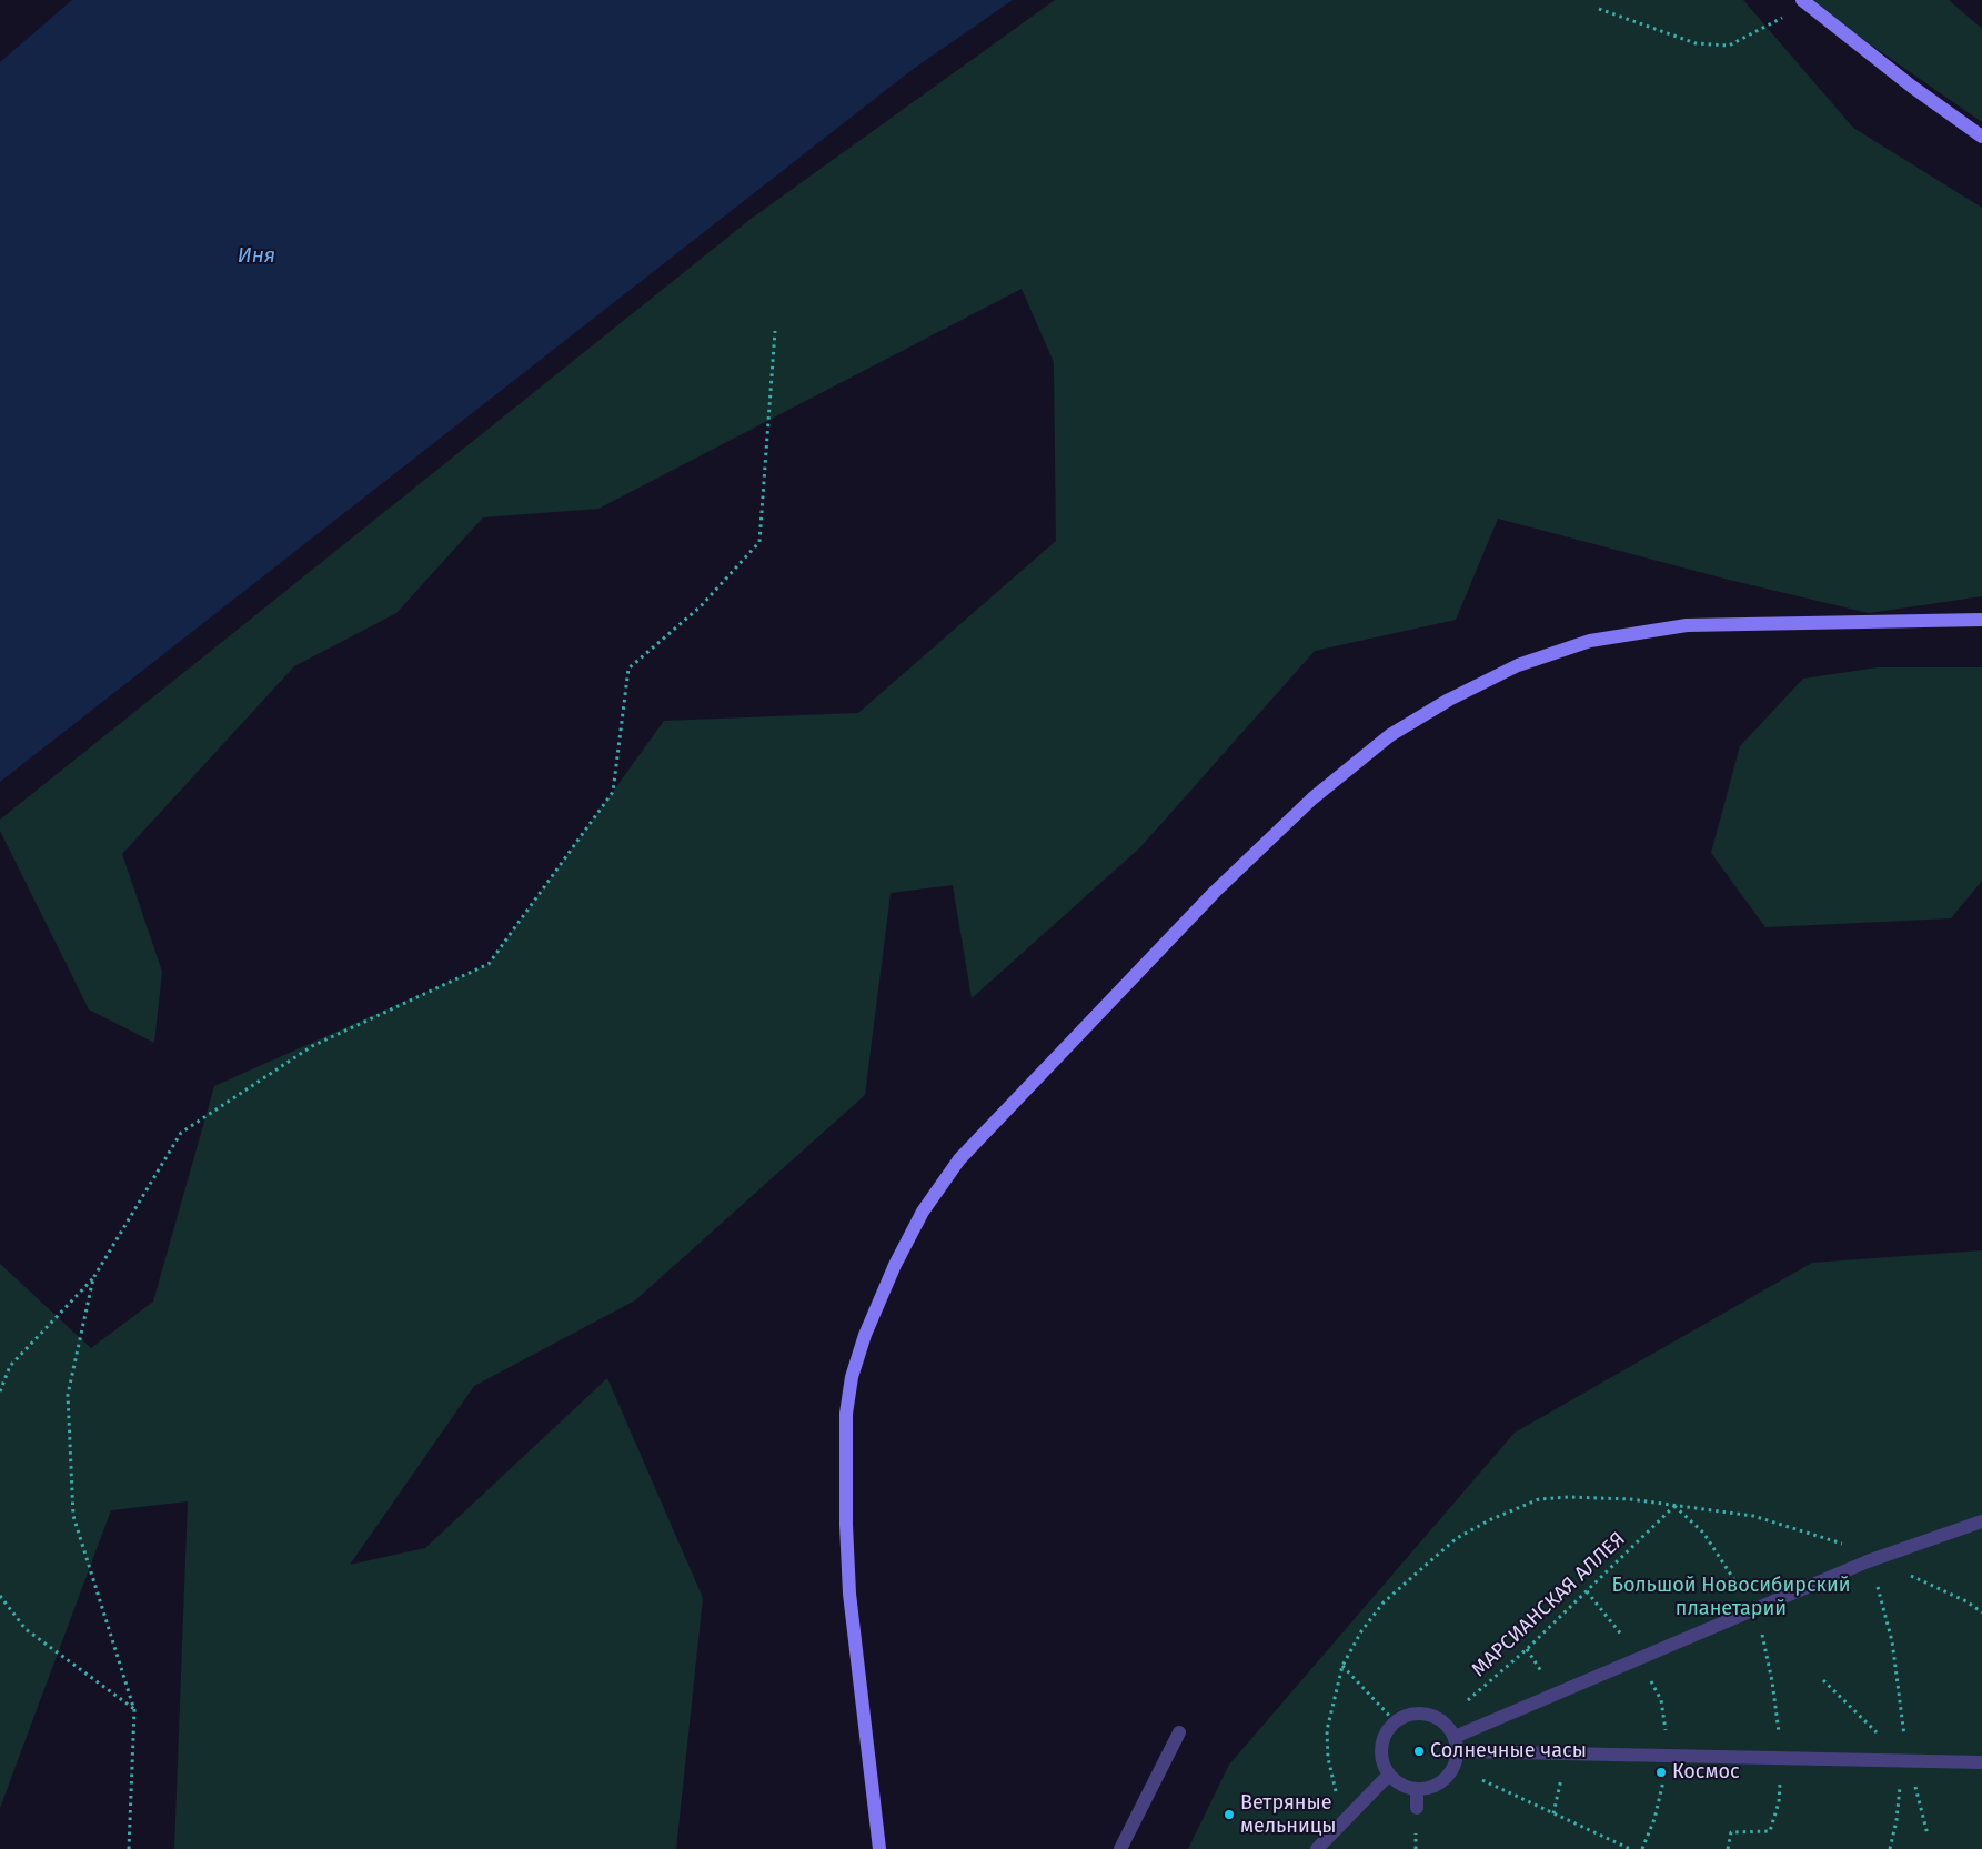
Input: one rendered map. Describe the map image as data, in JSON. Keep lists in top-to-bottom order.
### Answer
{
  "streets": {
    "path": ["МАРСИАНСКАЯ АЛЛЕЯ"]
  },
  "water": ["Иня"],
  "parks": ["Большой Новосибирский планетарий"],
  "places": ["Солнечные часы", "Космос", "Ветряные мельницы"]
}
